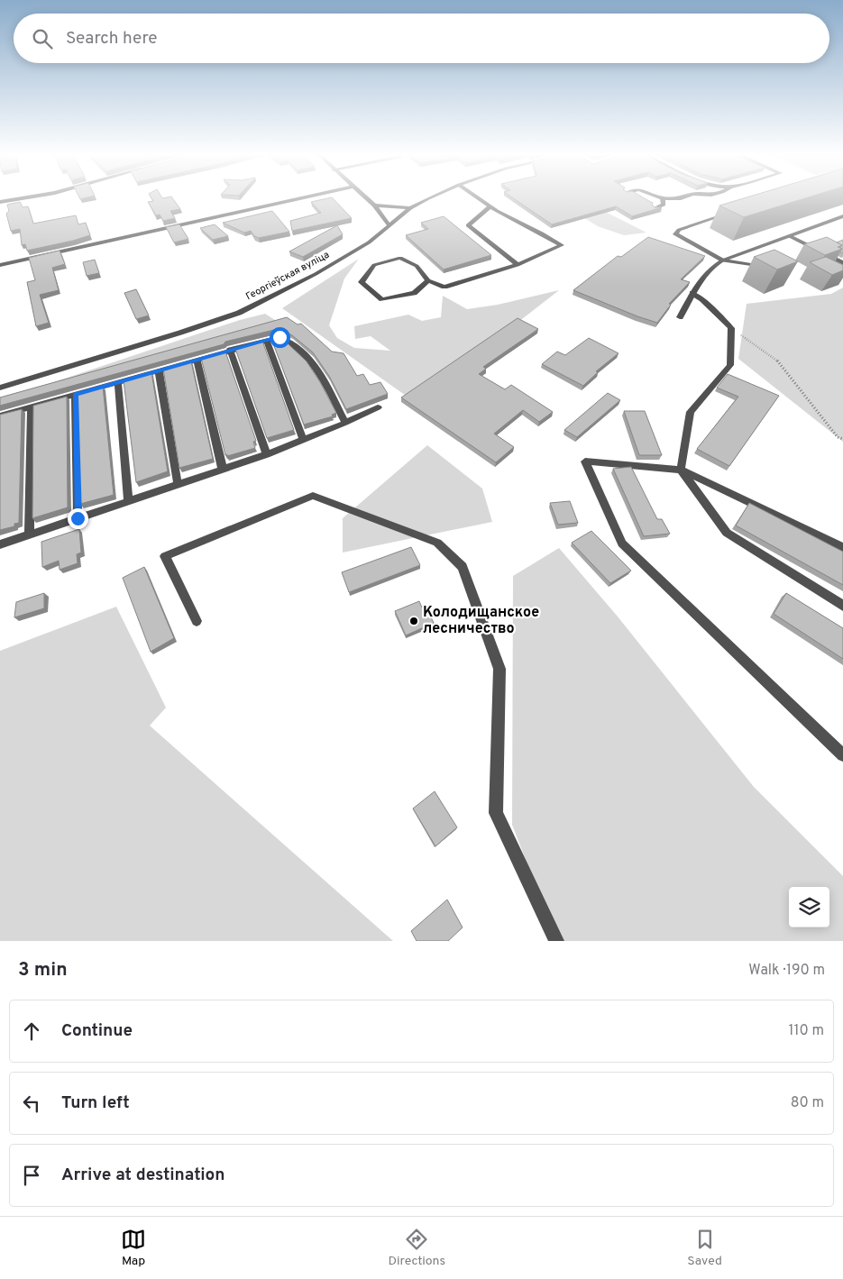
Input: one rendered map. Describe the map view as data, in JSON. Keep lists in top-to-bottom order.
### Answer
{
  "streets": {
    "street": ["Георгіеўская вуліца"]
  },
  "places": ["Колодищанское лесничество"],
  "page": {
    "search": "Search here",
    "heading": ["3 min", "Walk · 190 m"],
    "list": [
      ["Continue", "110 m"],
      ["Turn left", "80 m"],
      "Arrive at destination"
    ],
    "nav": ["Map", "Directions", "Saved"]
  }
}
